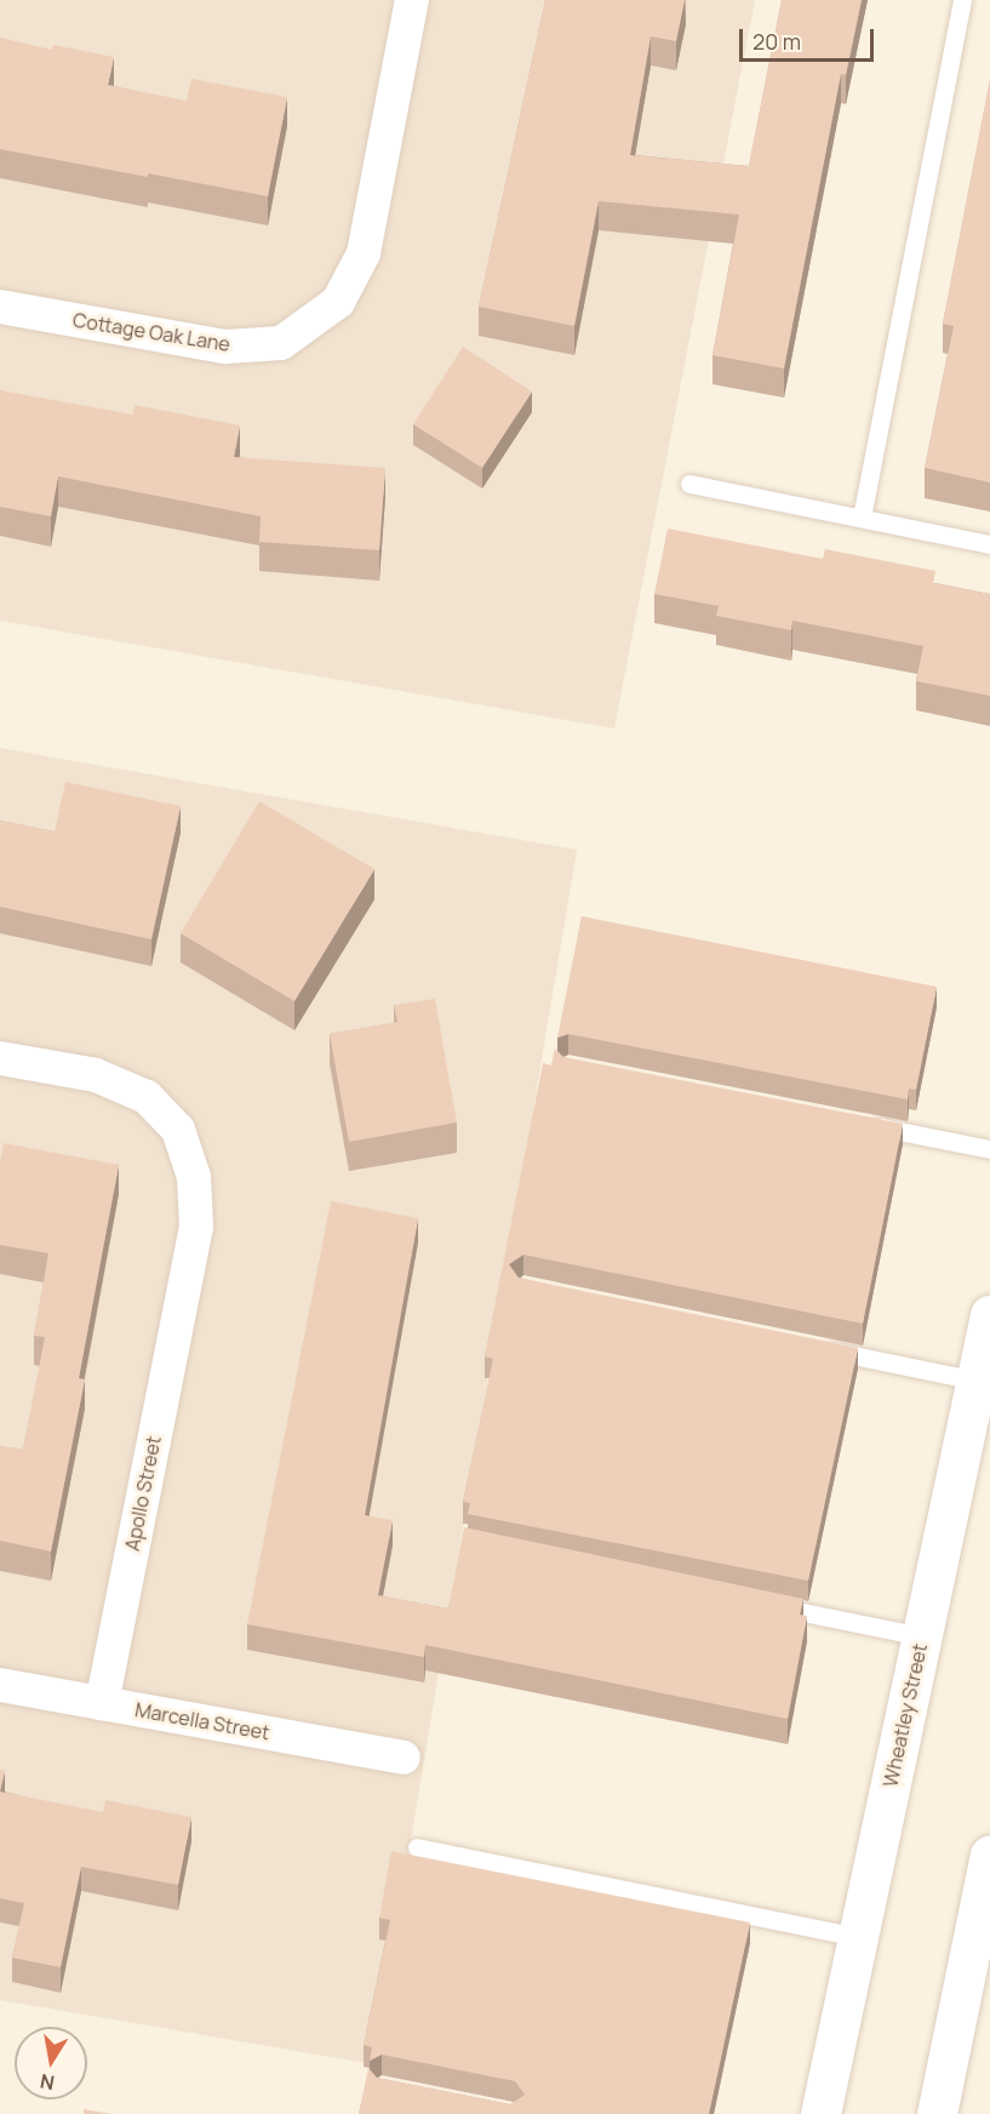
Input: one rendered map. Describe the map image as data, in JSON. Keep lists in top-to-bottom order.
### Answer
{
  "streets": {
    "main road": ["Wheatley Street"],
    "street": ["Cottage Oak Lane", "Apollo Street", "Marcella Street"]
  },
  "crossings": [
    ["Apollo Street", "Marcella Street"]
  ],
  "scale_bar": "20 m",
  "north": "bottom"
}
